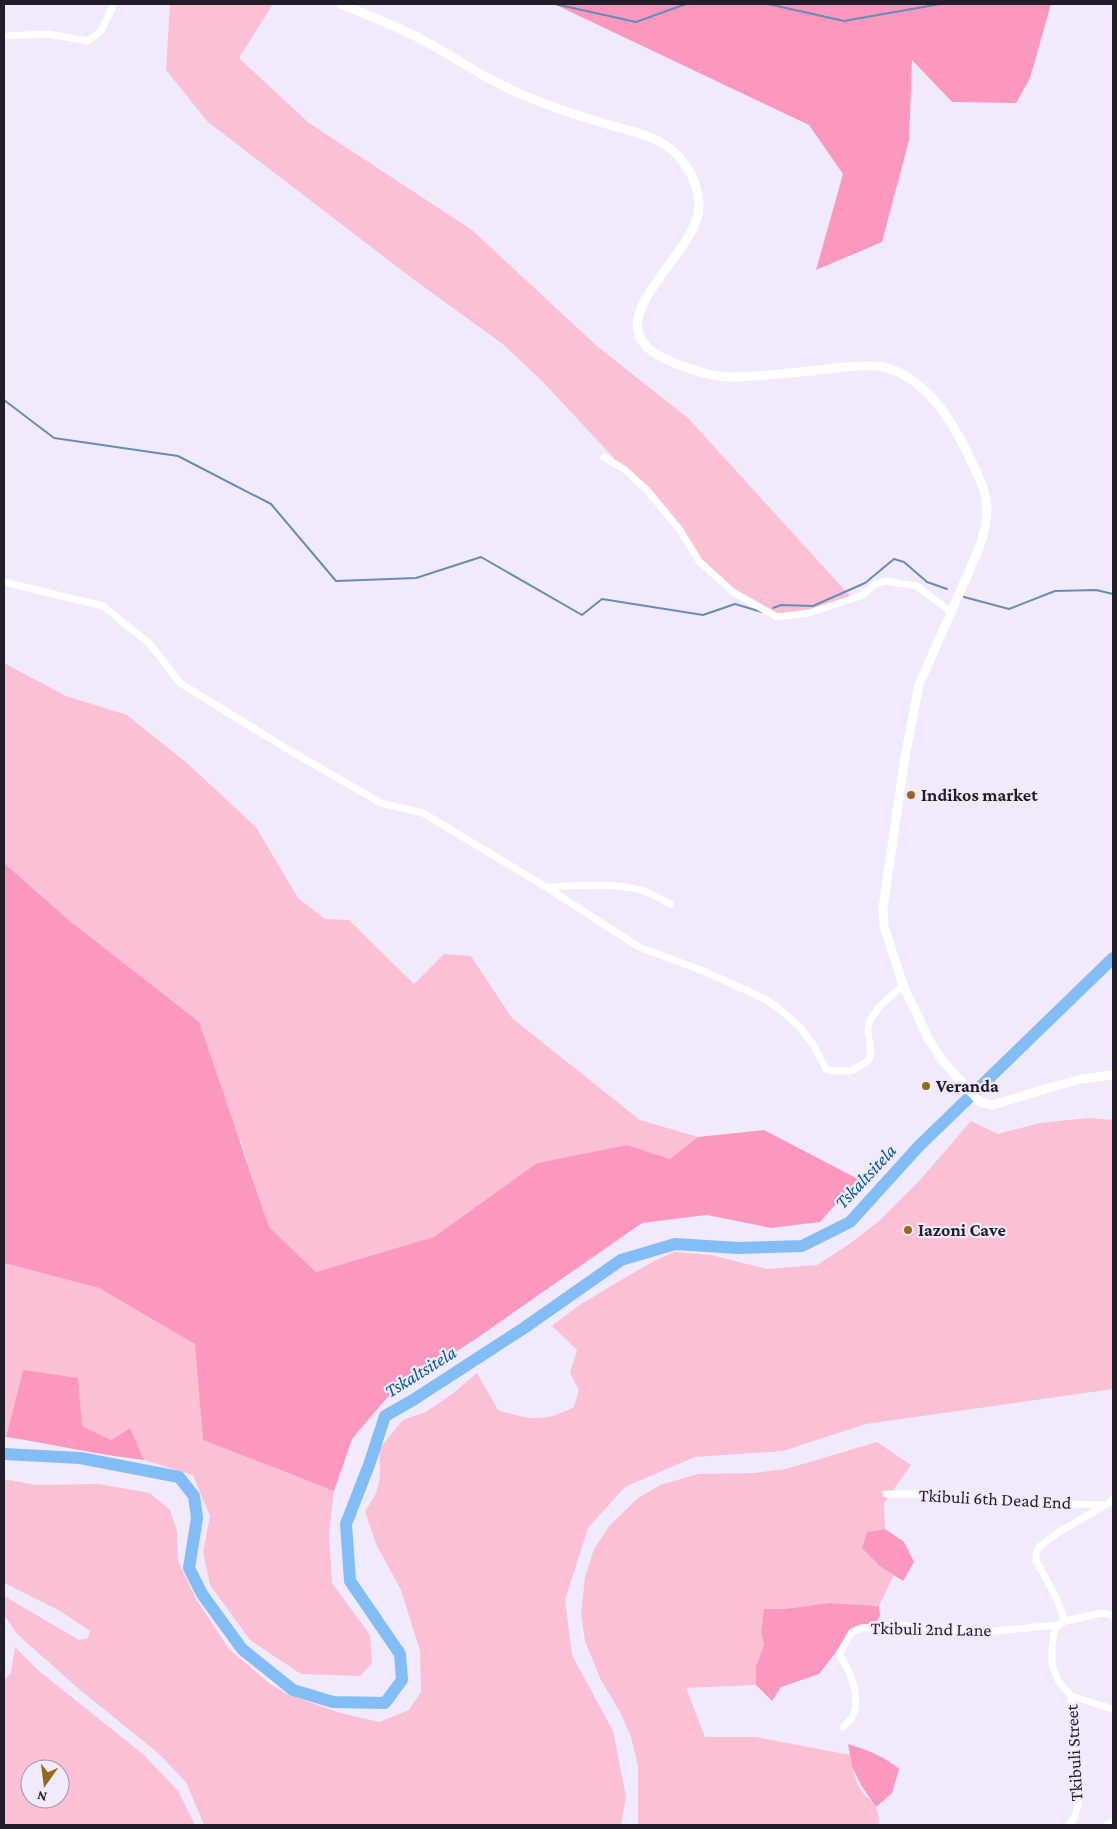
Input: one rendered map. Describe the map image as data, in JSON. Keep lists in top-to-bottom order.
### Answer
{
  "streets": {
    "street": ["Tkibuli 6th Dead End", "Tkibuli 2nd Lane", "Tkibuli Street"]
  },
  "crossings": [
    ["Tkibuli 2nd Lane", "Tkibuli Street"]
  ],
  "water": ["Tskaltsitela"],
  "places": ["Indikos market", "Veranda", "Iazoni Cave"],
  "north": "bottom"
}
